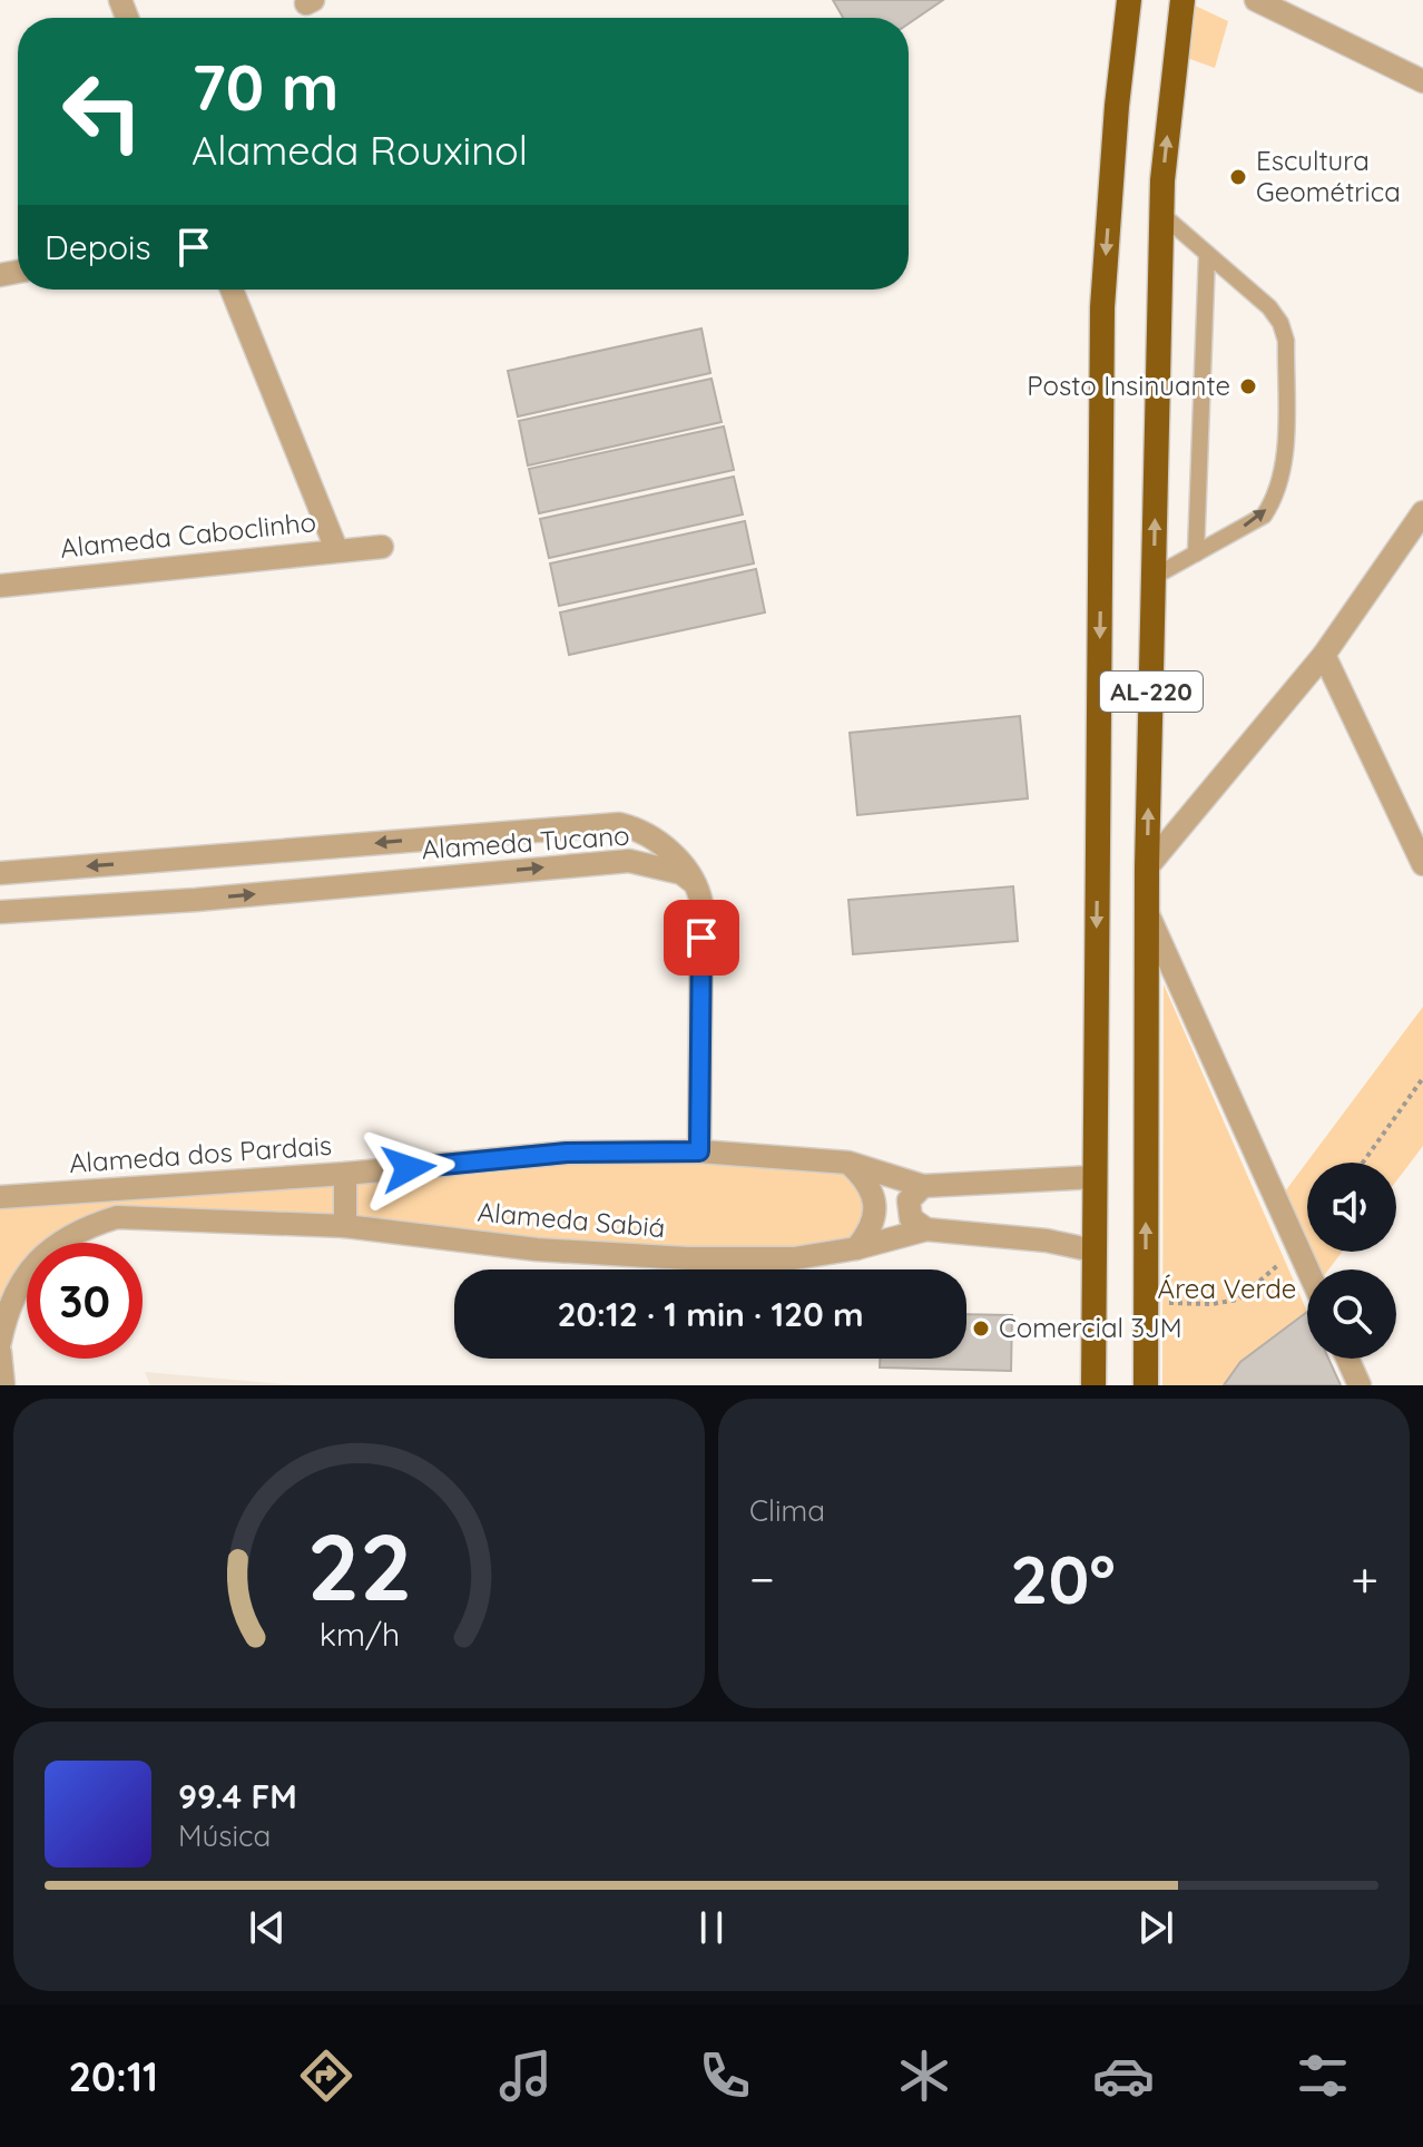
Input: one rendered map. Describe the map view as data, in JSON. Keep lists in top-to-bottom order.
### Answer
{
  "streets": {
    "highway": ["AL-220"],
    "street": [
      "Alameda Caboclinho",
      "Alameda Tucano",
      "Alameda dos Pardais",
      "Alameda Sabiá"
    ]
  },
  "crossings": [
    ["AL-220", "Alameda dos Pardais"],
    ["AL-220", "Alameda Sabiá"]
  ],
  "parks": ["Área Verde"],
  "places": ["Escultura Geométrica", "Posto Insinuante", "Comercial 3JM"],
  "page": {
    "turn": ["70 m", "Alameda Rouxinol"],
    "then": "Depois",
    "limit": "30",
    "trip": "20:12 · 1 min · 120 m",
    "tile": "Clima",
    "heat": ["−", "20°", "+"],
    "song": ["99.4 FM", "Música"],
    "tabs": "20:11",
    "gauge": ["22", "km/h"]
  }
}
